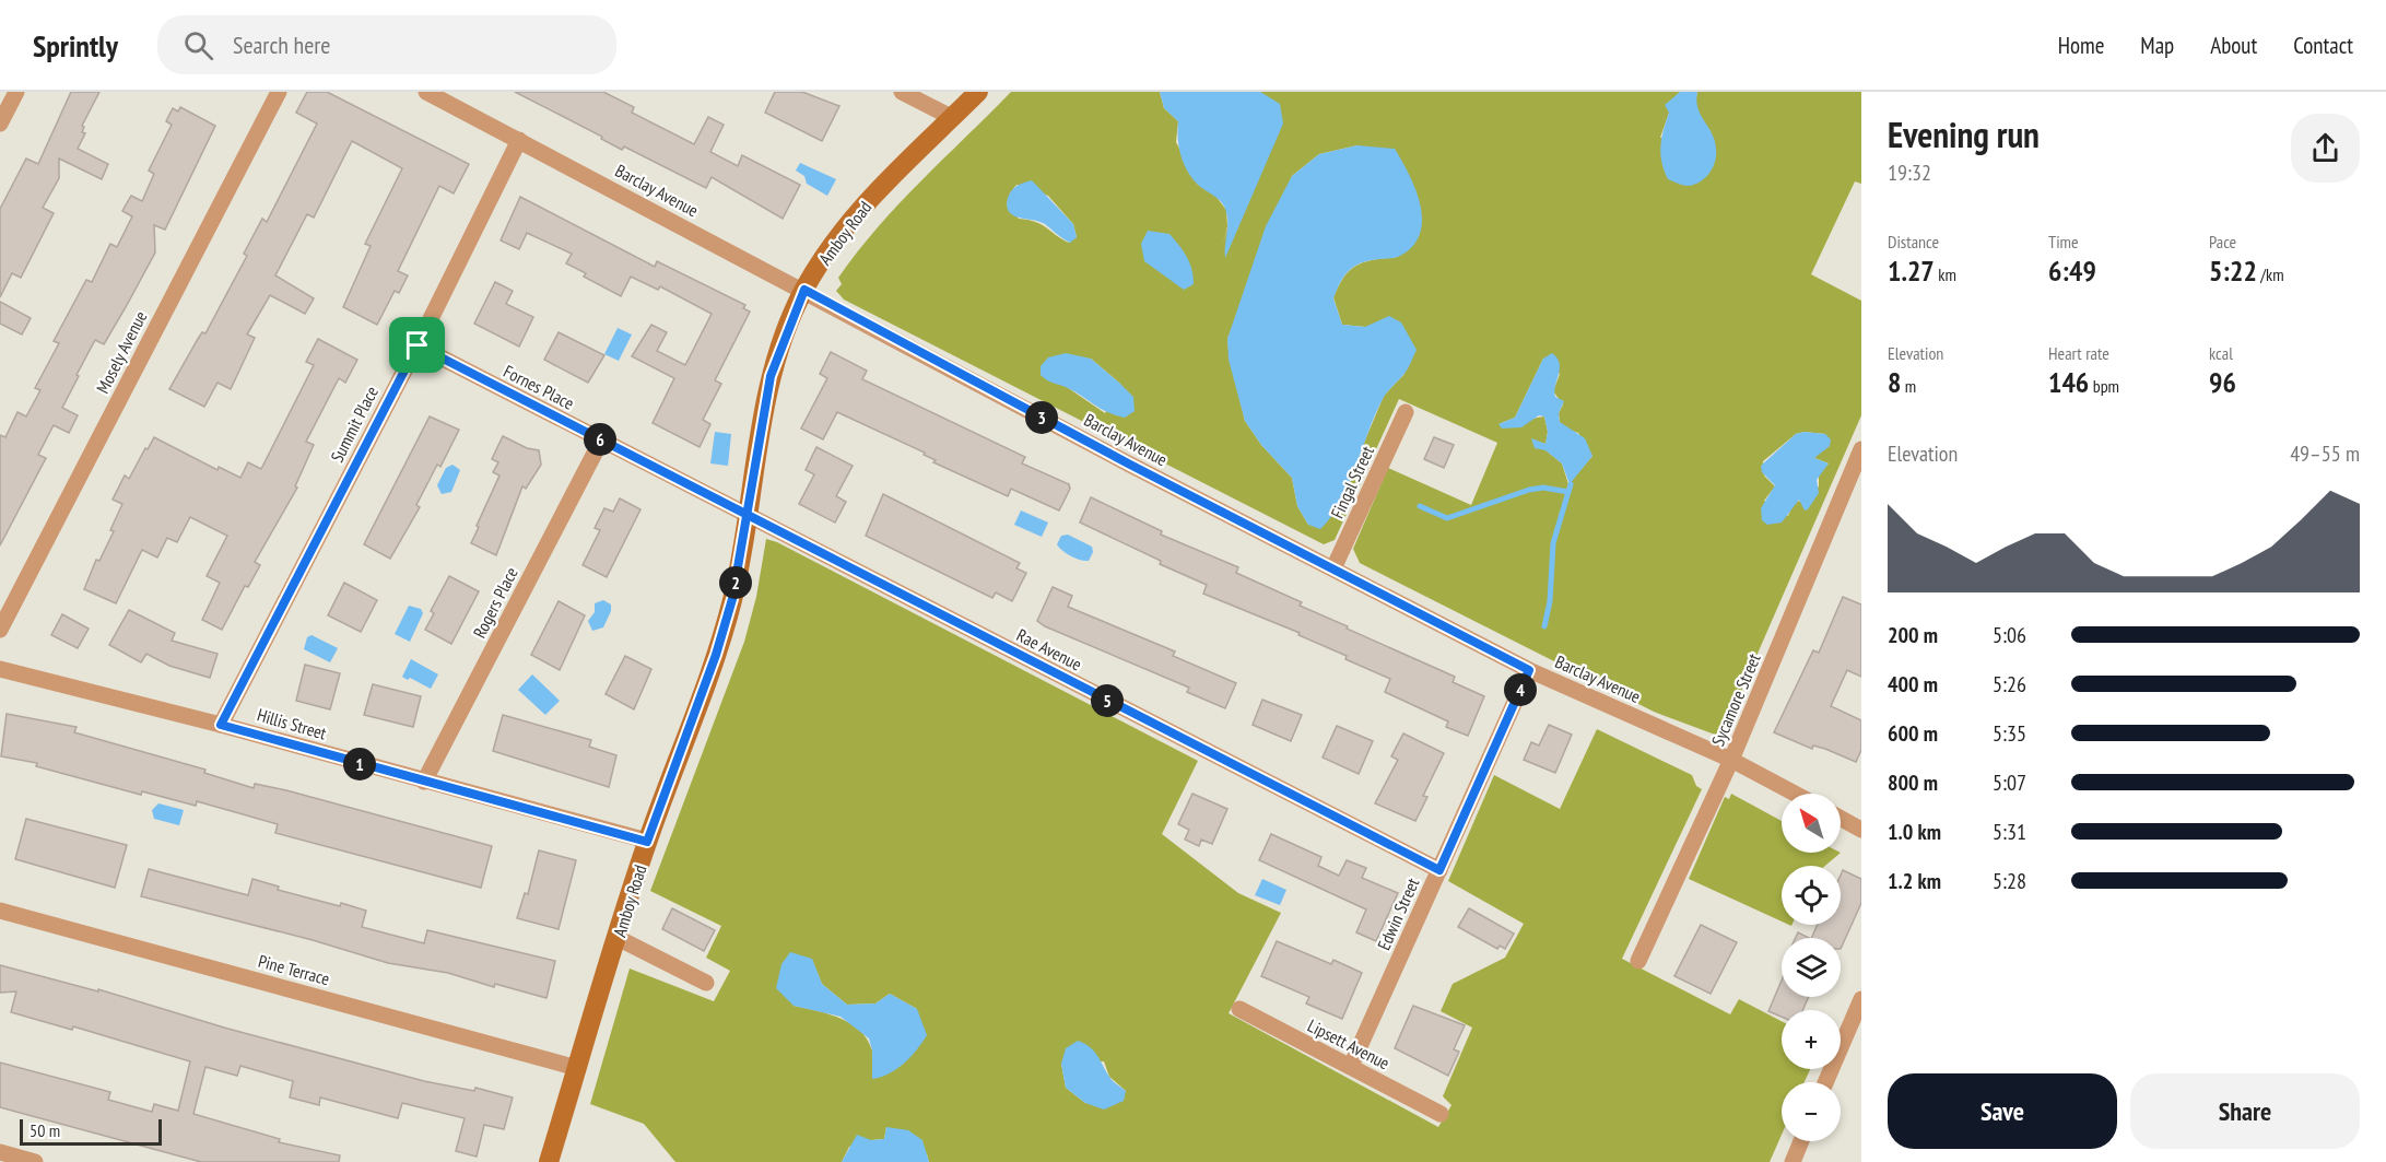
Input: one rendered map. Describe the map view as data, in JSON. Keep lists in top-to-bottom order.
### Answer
{
  "streets": {
    "main road": ["Amboy Road"],
    "street": [
      "Barclay Avenue",
      "Mosely Avenue",
      "Fornes Place",
      "Summit Place",
      "Fingal Street",
      "Rogers Place",
      "Rae Avenue",
      "Sycamore Street",
      "Hillis Street",
      "Edwin Street",
      "Pine Terrace",
      "Lipsett Avenue"
    ]
  },
  "crossings": [
    ["Barclay Avenue", "Amboy Road"],
    ["Barclay Avenue", "Summit Place"],
    ["Barclay Avenue", "Fingal Street"],
    ["Barclay Avenue", "Sycamore Street"],
    ["Barclay Avenue", "Edwin Street"],
    ["Amboy Road", "Fornes Place"],
    ["Amboy Road", "Rae Avenue"],
    ["Amboy Road", "Hillis Street"],
    ["Amboy Road", "Pine Terrace"],
    ["Fornes Place", "Summit Place"],
    ["Fornes Place", "Rogers Place"],
    ["Fornes Place", "Rae Avenue"],
    ["Summit Place", "Hillis Street"],
    ["Rogers Place", "Hillis Street"],
    ["Rae Avenue", "Edwin Street"],
    ["Edwin Street", "Lipsett Avenue"]
  ],
  "scale_bar": "50 m",
  "north": "top left",
  "page": {
    "header": "Sprintly",
    "search": "Search here",
    "nav": [
      "Home",
      "Map",
      "About",
      "Contact"
    ],
    "heading": ["Evening run", "19:32"],
    "stats": [
      ["Distance", "1.27 km"],
      ["Time", "6:49"],
      ["Pace", "5:22 /km"],
      ["Elevation", "8 m"],
      ["Heart rate", "146 bpm"],
      ["kcal", "96"]
    ],
    "pins": [
      "3",
      "6",
      "2",
      "4",
      "5",
      "1"
    ],
    "chart": ["Elevation", "49–55 m"],
    "list": [
      {
        "name": "200 m",
        "note": "5:06"
      },
      {
        "name": "400 m",
        "note": "5:26"
      },
      {
        "name": "600 m",
        "note": "5:35"
      },
      {
        "name": "800 m",
        "note": "5:07"
      },
      {
        "name": "1.0 km",
        "note": "5:31"
      },
      {
        "name": "1.2 km",
        "note": "5:28"
      }
    ],
    "map_buttons": ["+", "−"],
    "buttons": ["Save", "Share"],
    "scale": "50 m"
  }
}
